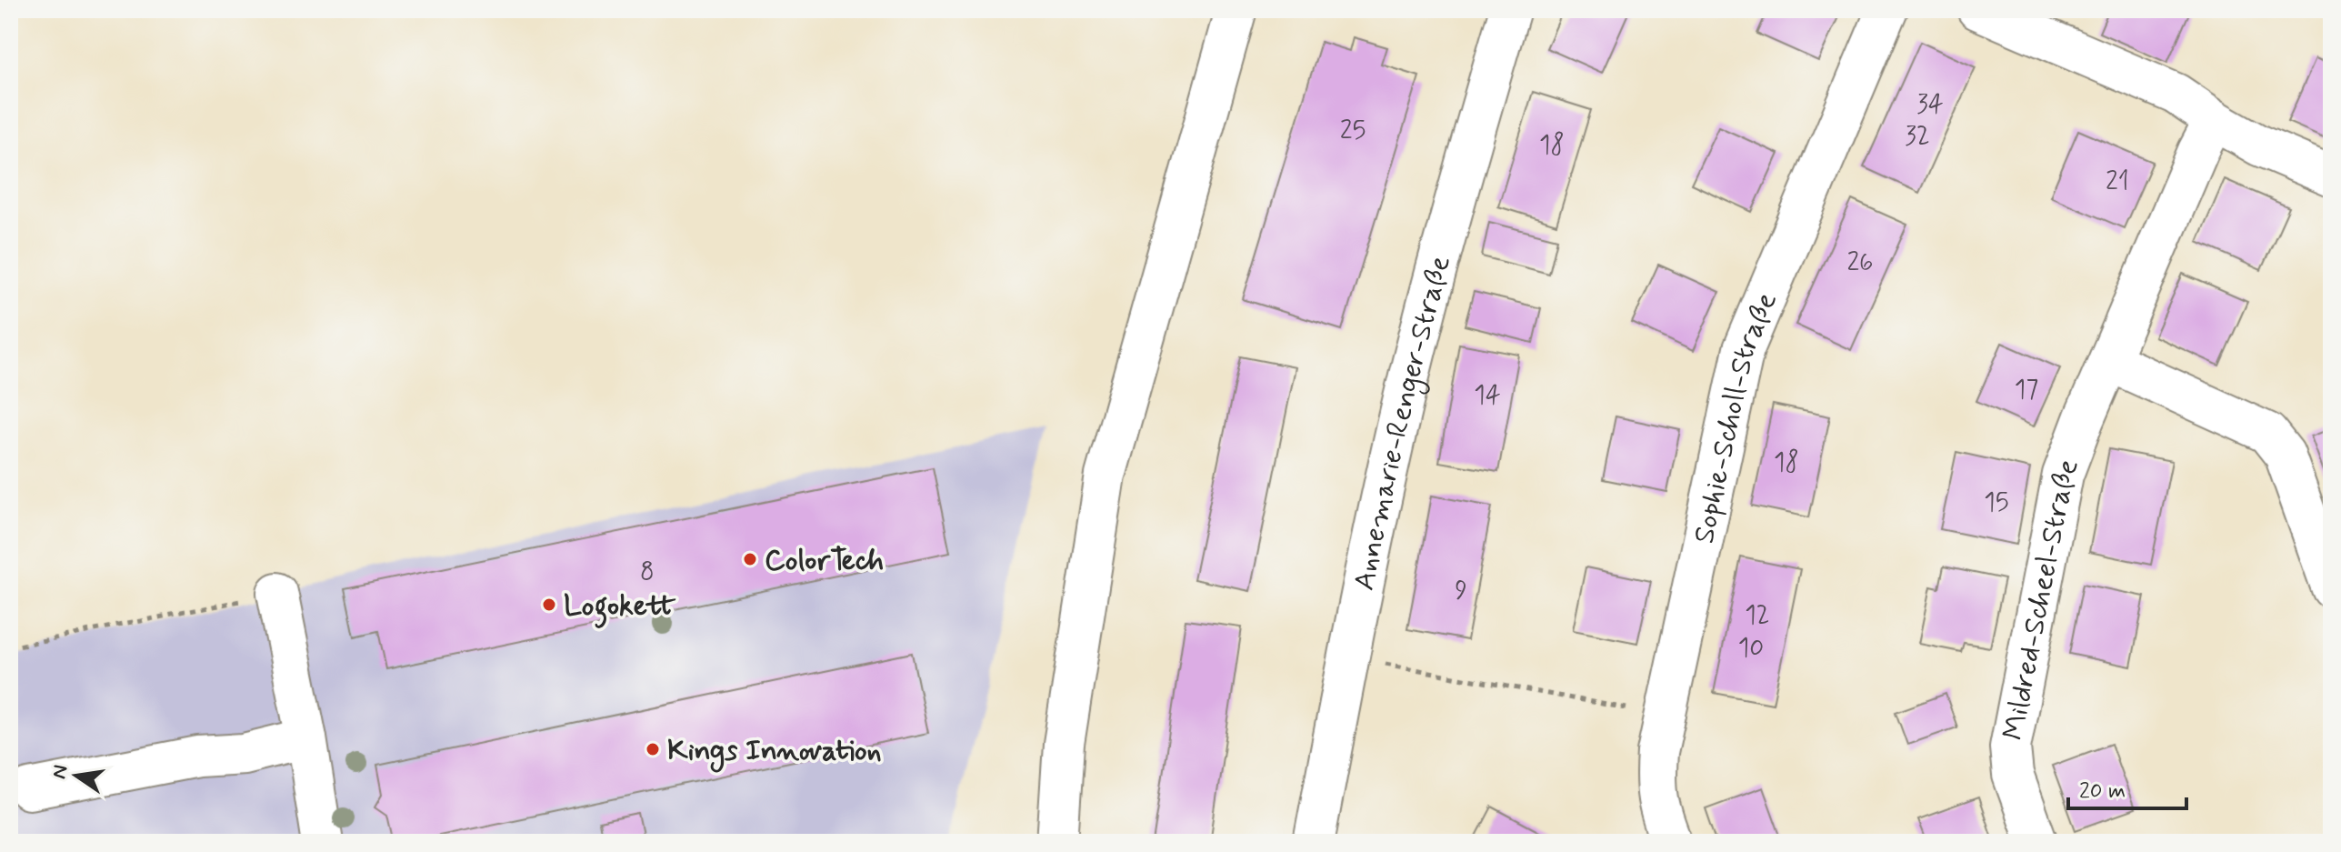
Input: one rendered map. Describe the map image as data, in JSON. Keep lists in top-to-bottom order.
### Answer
{
  "streets": {
    "street": ["Sophie-Scholl-Straße", "Annemarie-Renger-Straße", "Mildred-Scheel-Straße"]
  },
  "places": ["ColorTech", "Logokett", "Kings Innovation"],
  "house_numbers": [
    "34",
    "25",
    "32",
    "18",
    "21",
    "26",
    "17",
    "14",
    "18",
    "15",
    "8",
    "9",
    "12",
    "10"
  ],
  "scale_bar": "20 m",
  "north": "left"
}
